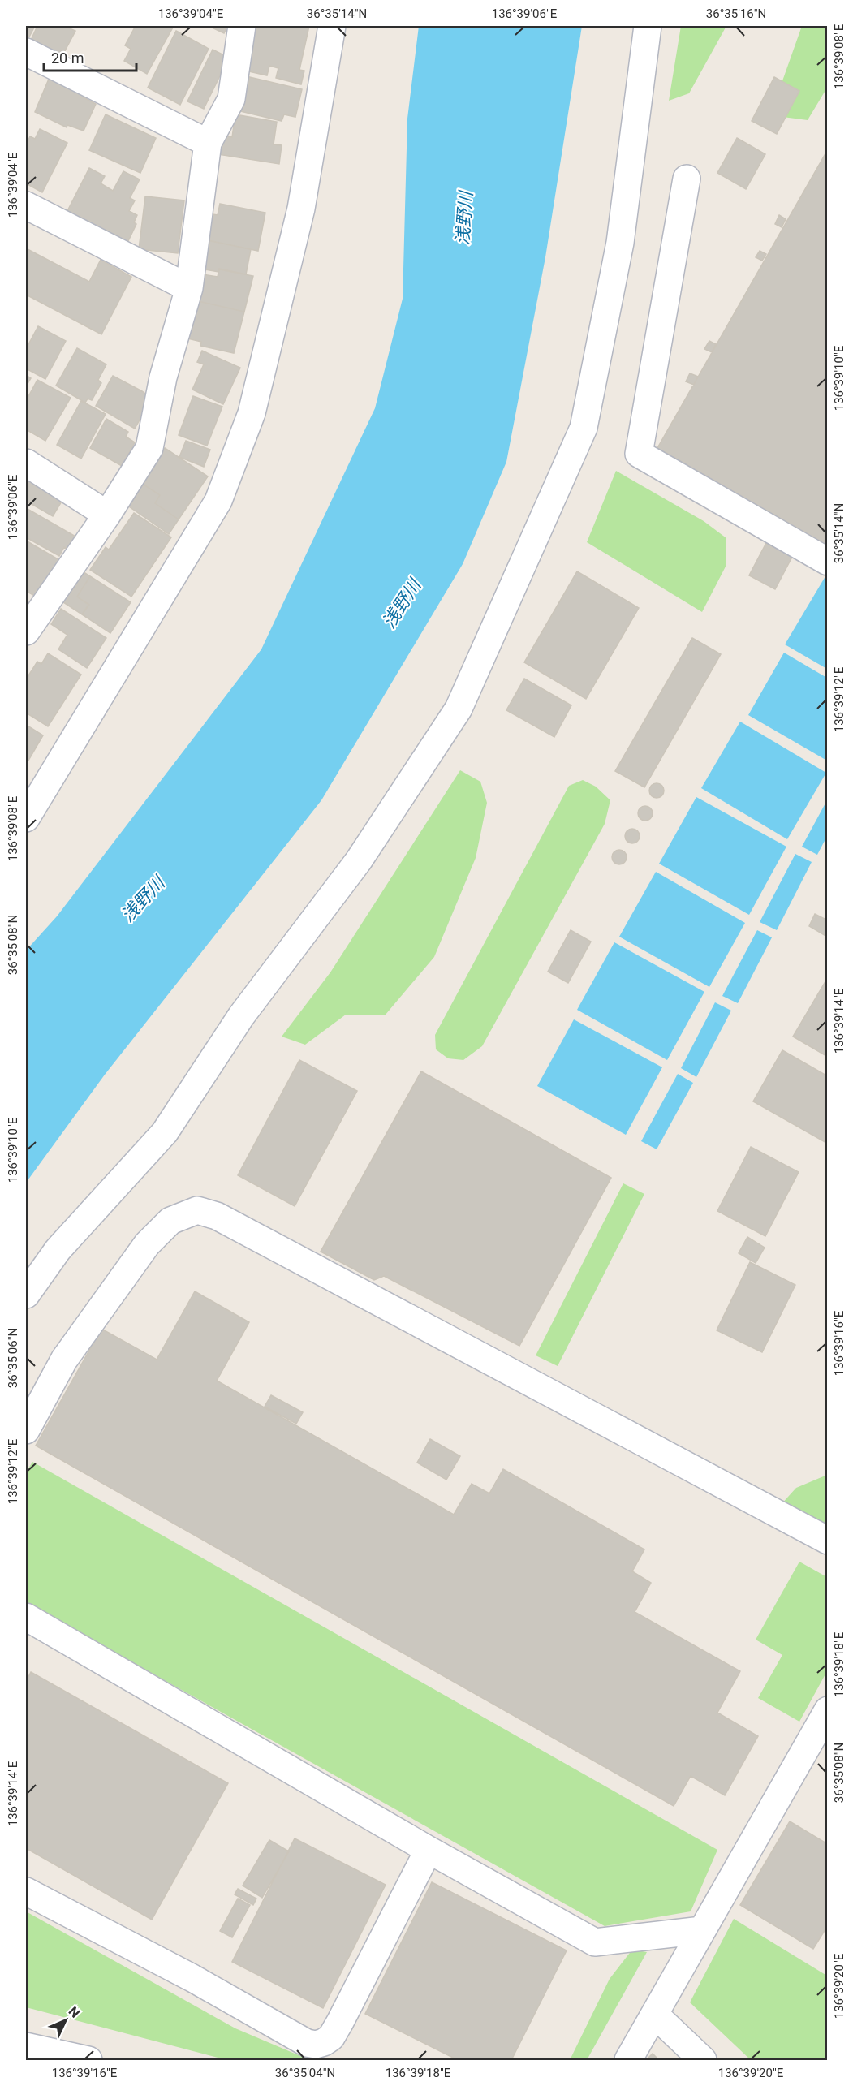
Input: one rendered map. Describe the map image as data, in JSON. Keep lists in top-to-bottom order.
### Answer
{
  "water": ["浅野川"],
  "scale_bar": "20 m",
  "north": "top right",
  "coordinates": [
    "136°39'04\"E",
    "36°35'14\"N",
    "136°39'06\"E",
    "36°35'16\"N",
    "136°39'08\"E",
    "136°39'10\"E",
    "136°39'12\"E",
    "36°35'08\"N",
    "136°39'14\"E",
    "136°39'16\"E",
    "36°35'06\"N",
    "136°39'18\"E",
    "136°39'20\"E",
    "36°35'04\"N"
  ]
}
